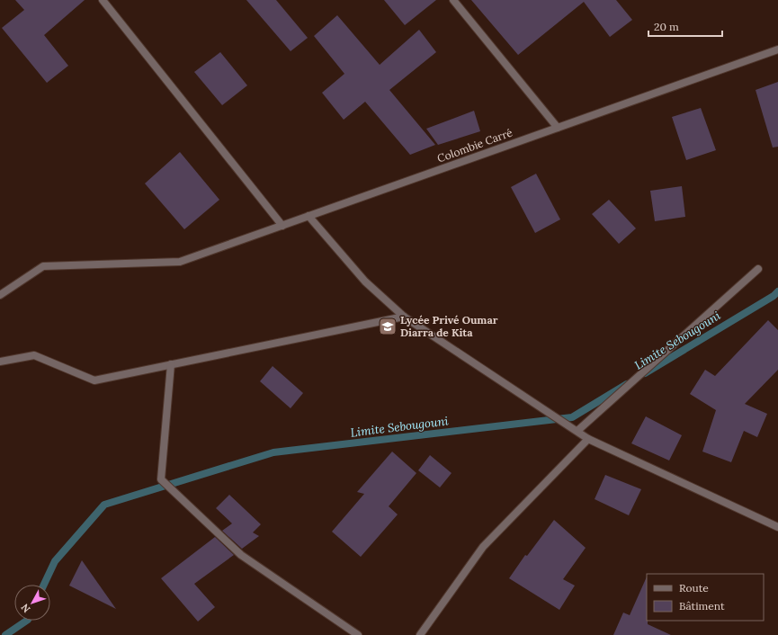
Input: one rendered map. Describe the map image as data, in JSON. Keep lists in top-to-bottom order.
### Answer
{
  "streets": {
    "street": ["Colombie Carré"]
  },
  "water": ["Limite Sebougouni"],
  "places": {
    "school or university": ["Lycée Privé Oumar Diarra de Kita"]
  },
  "legend": ["Route", "Bâtiment"],
  "scale_bar": "20 m",
  "north": "bottom left"
}
